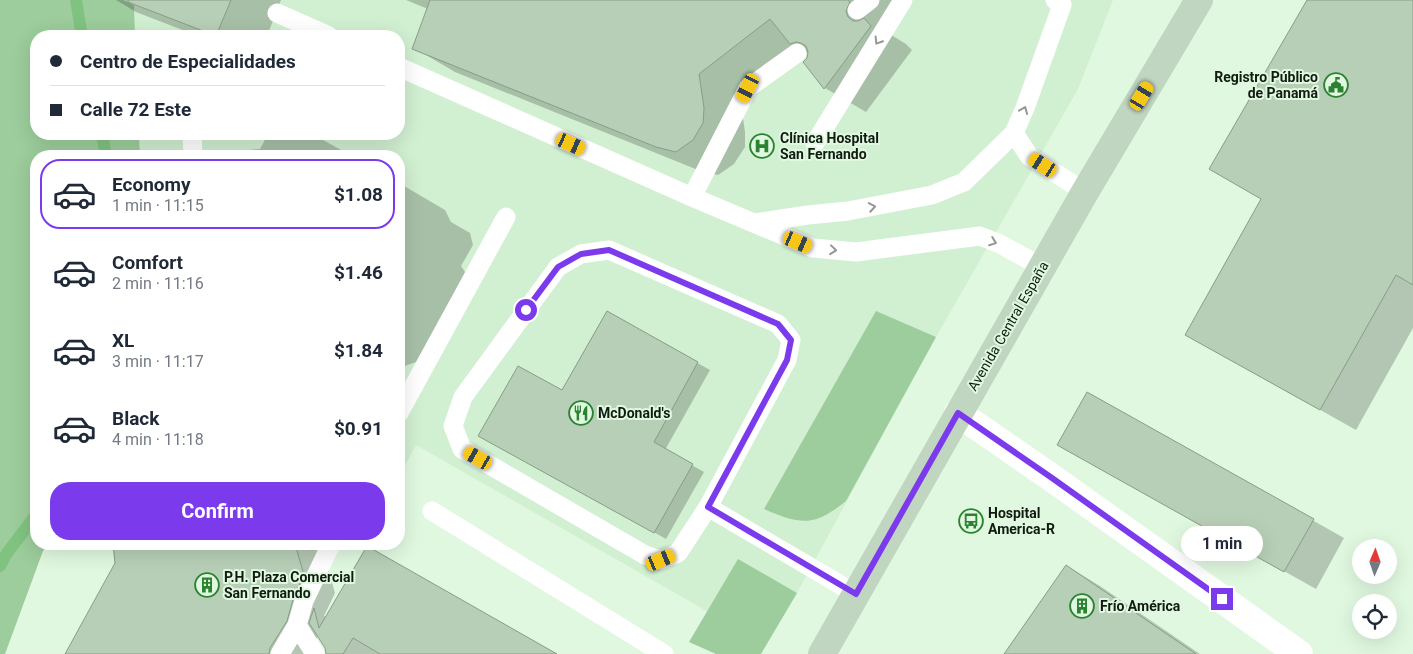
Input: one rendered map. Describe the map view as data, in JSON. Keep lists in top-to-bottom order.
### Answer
{
  "streets": {
    "main road": ["Avenida Central España"]
  },
  "places": {
    "public building": ["Registro Público de Panamá"],
    "hospital": ["Clínica Hospital San Fernando"],
    "restaurant": ["McDonald's"],
    "bus stop": ["Hospital America-R"],
    "building": ["P.H. Plaza Comercial San Fernando", "Frío América"]
  },
  "north": "top",
  "page": {
    "banner": ["Centro de Especialidades", "Calle 72 Este"],
    "list": [
      {
        "name": "Economy",
        "note": "1 min · 11:15",
        "value": "$1.08"
      },
      {
        "name": "Comfort",
        "note": "2 min · 11:16",
        "value": "$1.46"
      },
      {
        "name": "XL",
        "note": "3 min · 11:17",
        "value": "$1.84"
      },
      {
        "name": "Black",
        "note": "4 min · 11:18",
        "value": "$0.91"
      }
    ],
    "buttons": "Confirm",
    "bubble": "1 min"
  }
}
